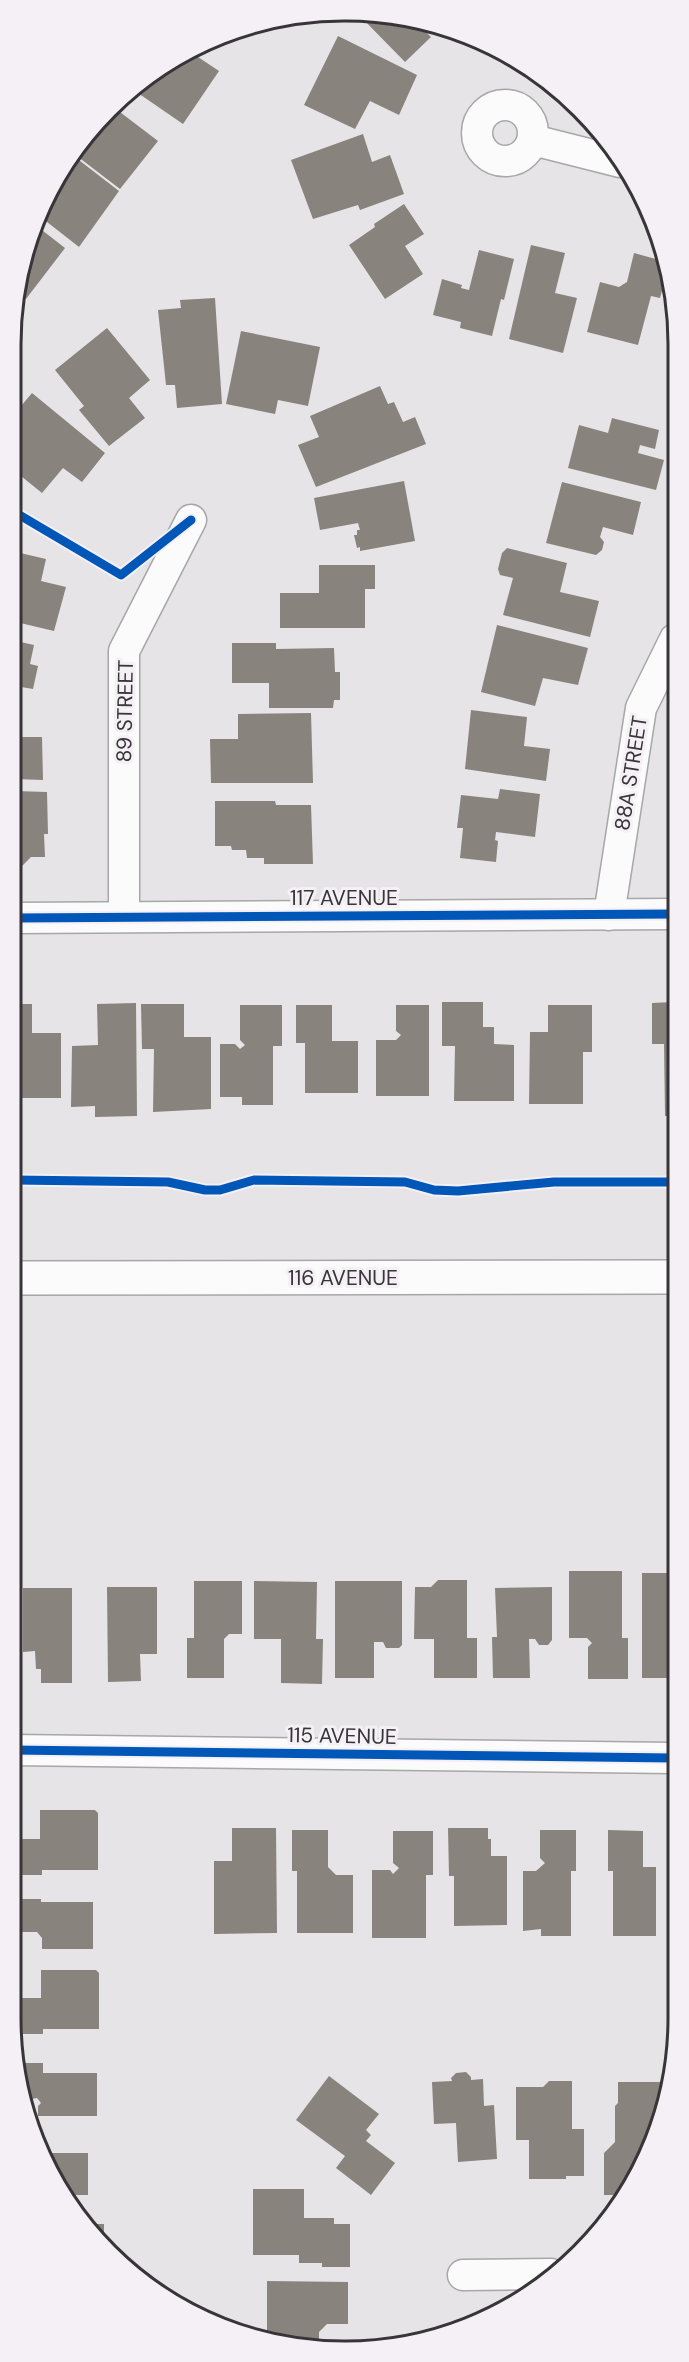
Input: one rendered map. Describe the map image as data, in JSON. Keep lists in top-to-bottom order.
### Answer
{
  "streets": {
    "main road": ["116 AVENUE"],
    "street": [
      "89 STREET",
      "88A STREET",
      "117 AVENUE",
      "115 AVENUE"
    ]
  },
  "crossings": [
    ["89 STREET", "117 AVENUE"],
    ["88A STREET", "117 AVENUE"]
  ]
}
